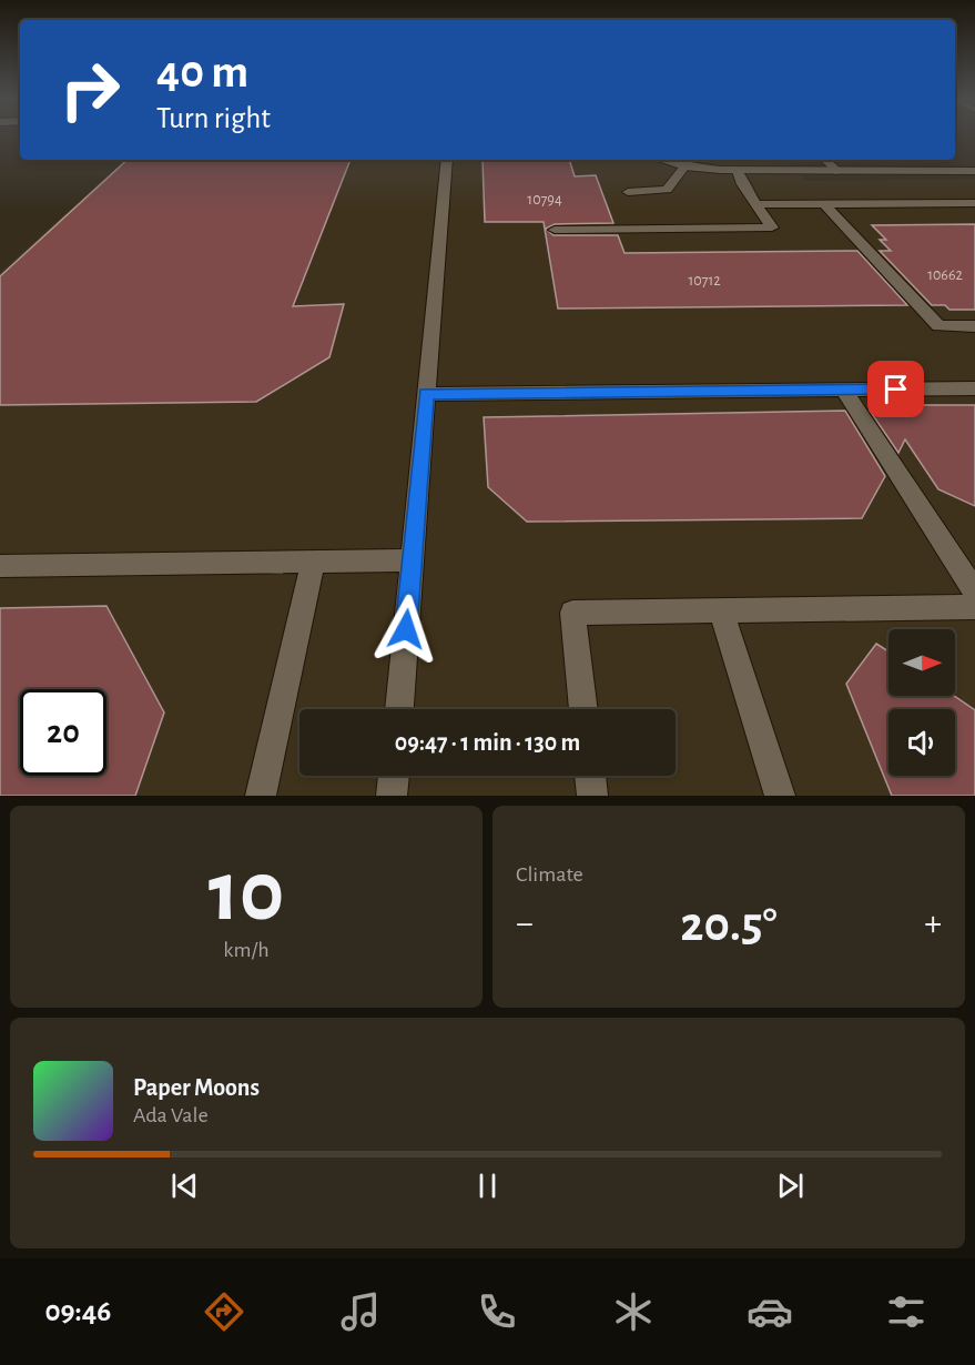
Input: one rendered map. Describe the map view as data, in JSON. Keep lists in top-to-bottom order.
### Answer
{
  "house_numbers": ["10794", "10662", "10712"],
  "north": "right",
  "page": {
    "turn": ["40 m", "Turn right"],
    "limit": "20",
    "trip": "09:47 · 1 min · 130 m",
    "tile": [
      ["10", "km/h"],
      "Climate"
    ],
    "heat": ["−", "20.5°", "+"],
    "song": ["Paper Moons", "Ada Vale"],
    "tabs": "09:46"
  }
}
